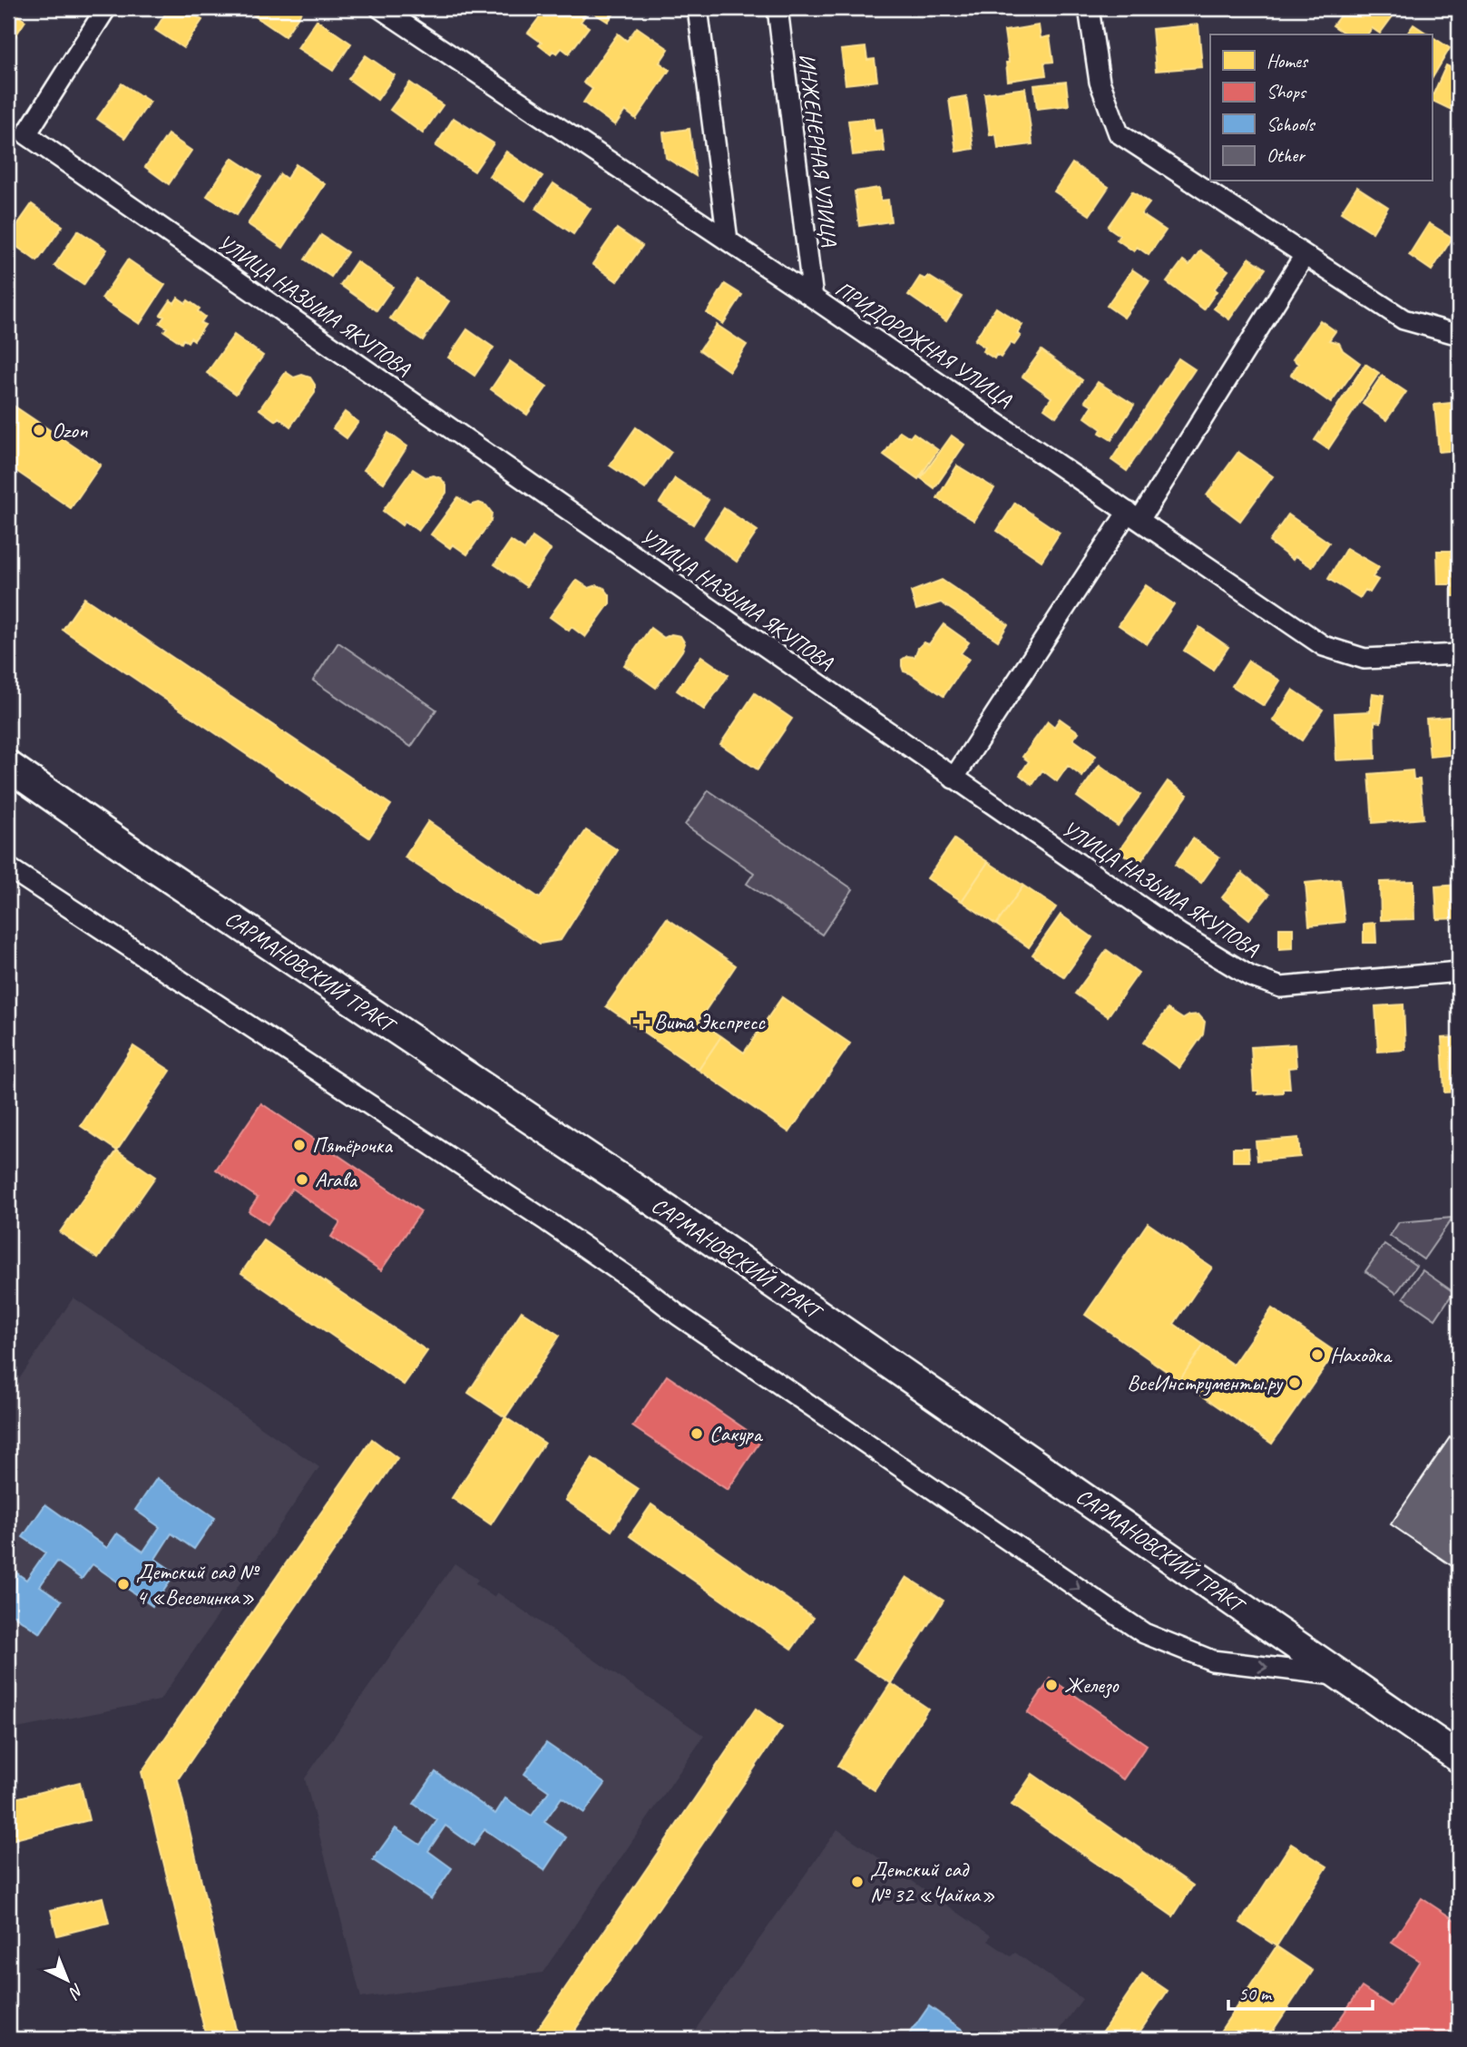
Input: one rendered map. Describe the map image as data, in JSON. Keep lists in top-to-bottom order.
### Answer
{
  "streets": {
    "main road": ["САРМАНОВСКИЙ ТРАКТ"],
    "street": ["ИНЖЕНЕРНАЯ УЛИЦА", "УЛИЦА НАЗЫМА ЯКУПОВА", "ПРИДОРОЖНАЯ УЛИЦА"]
  },
  "crossings": [
    ["ИНЖЕНЕРНАЯ УЛИЦА", "ПРИДОРОЖНАЯ УЛИЦА"]
  ],
  "places": {
    "other": [
      "Ozon",
      "Пятёрочка",
      "Агава",
      "Находка",
      "ВсеИнструменты.ру",
      "Сакура",
      "Детский сад № 4 «Веселинка»",
      "Железо",
      "Детский сад № 32 «Чайка»"
    ],
    "health": ["Вита Экспресс"]
  },
  "legend": [
    "Homes",
    "Shops",
    "Schools",
    "Other"
  ],
  "scale_bar": "50 m",
  "north": "bottom right"
}
